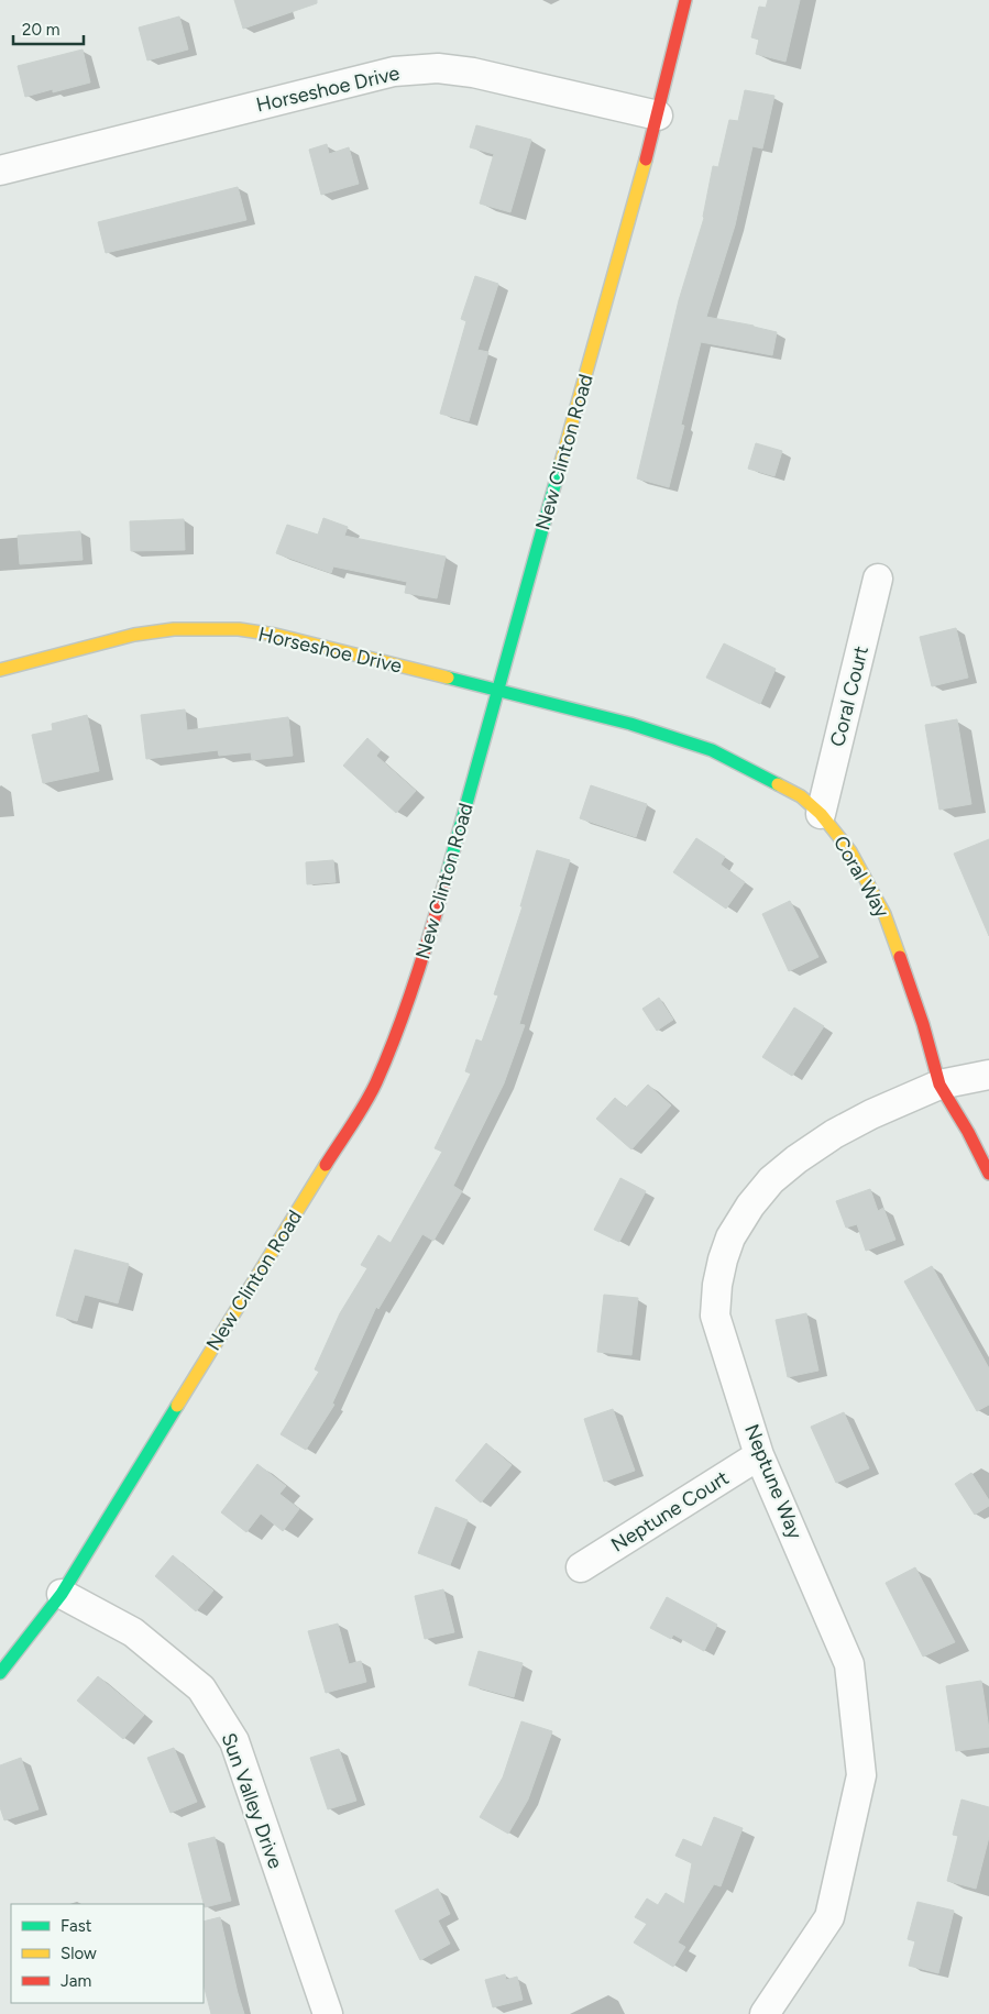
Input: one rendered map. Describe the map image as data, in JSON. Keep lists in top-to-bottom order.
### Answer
{
  "streets": {
    "street": [
      "Horseshoe Drive",
      "New Clinton Road",
      "Coral Court",
      "Coral Way",
      "Neptune Way",
      "Neptune Court",
      "Sun Valley Drive"
    ]
  },
  "crossings": [
    ["Horseshoe Drive", "New Clinton Road"],
    ["Horseshoe Drive", "Coral Way"],
    ["New Clinton Road", "Coral Way"],
    ["New Clinton Road", "Sun Valley Drive"],
    ["Coral Court", "Coral Way"],
    ["Coral Way", "Neptune Way"],
    ["Neptune Way", "Neptune Court"]
  ],
  "legend": ["Fast", "Slow", "Jam"],
  "scale_bar": "20 m"
}
